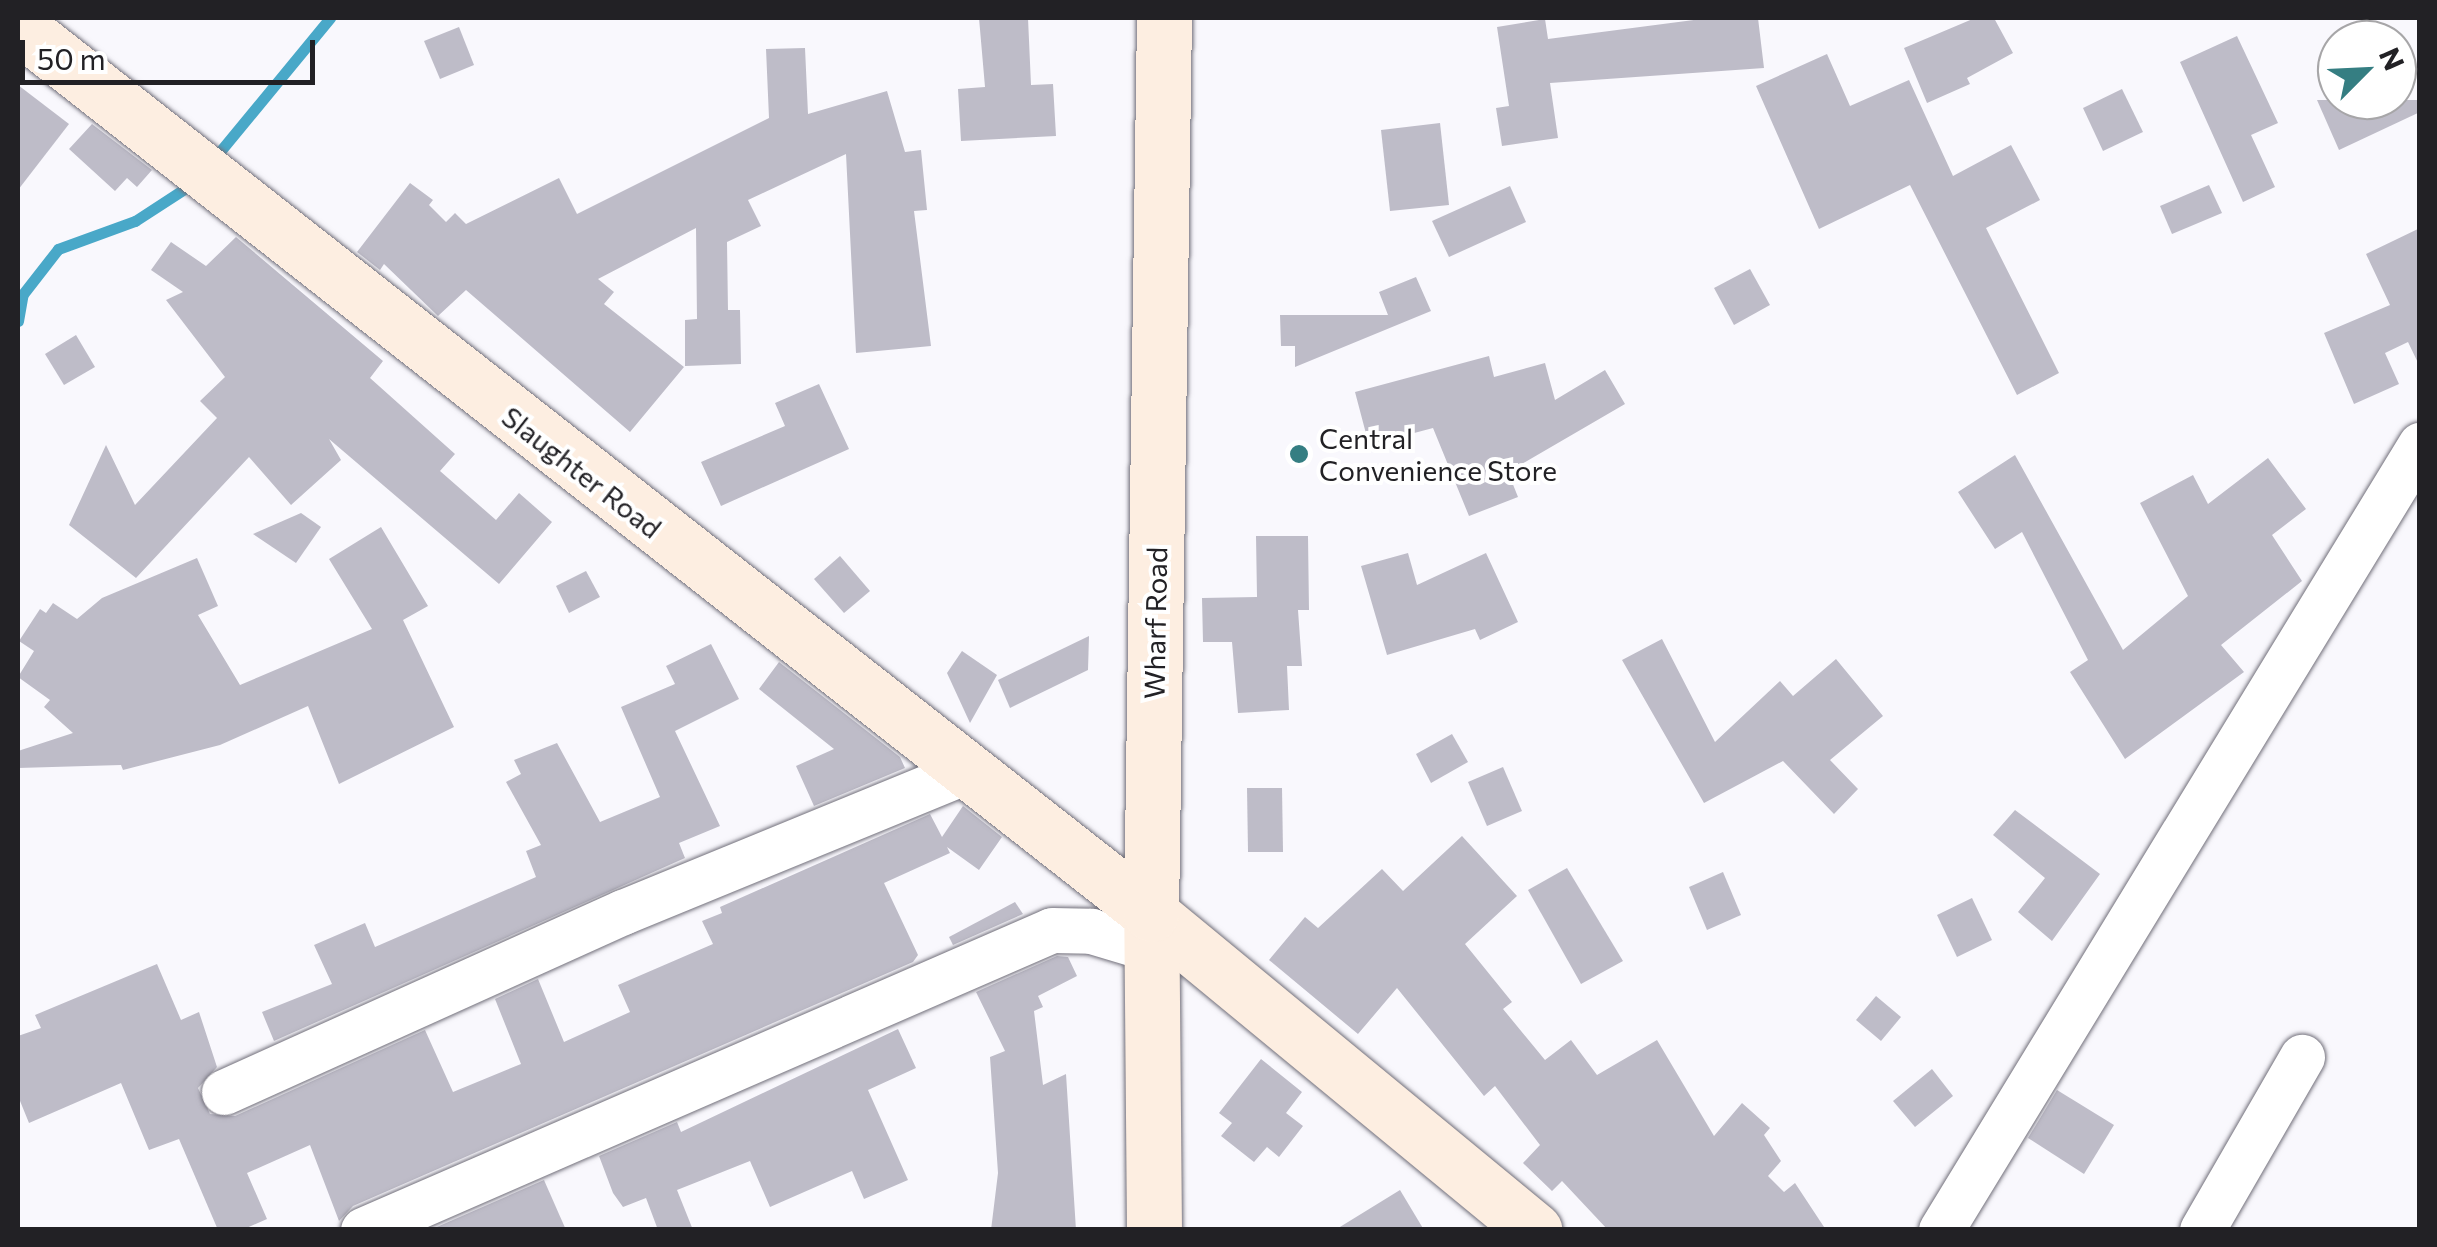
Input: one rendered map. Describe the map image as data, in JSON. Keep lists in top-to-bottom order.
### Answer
{
  "streets": {
    "street": ["Slaughter Road", "Wharf Road"]
  },
  "crossings": [
    ["Slaughter Road", "Wharf Road"]
  ],
  "places": ["Central Convenience Store"],
  "scale_bar": "50 m",
  "north": "top right"
}
